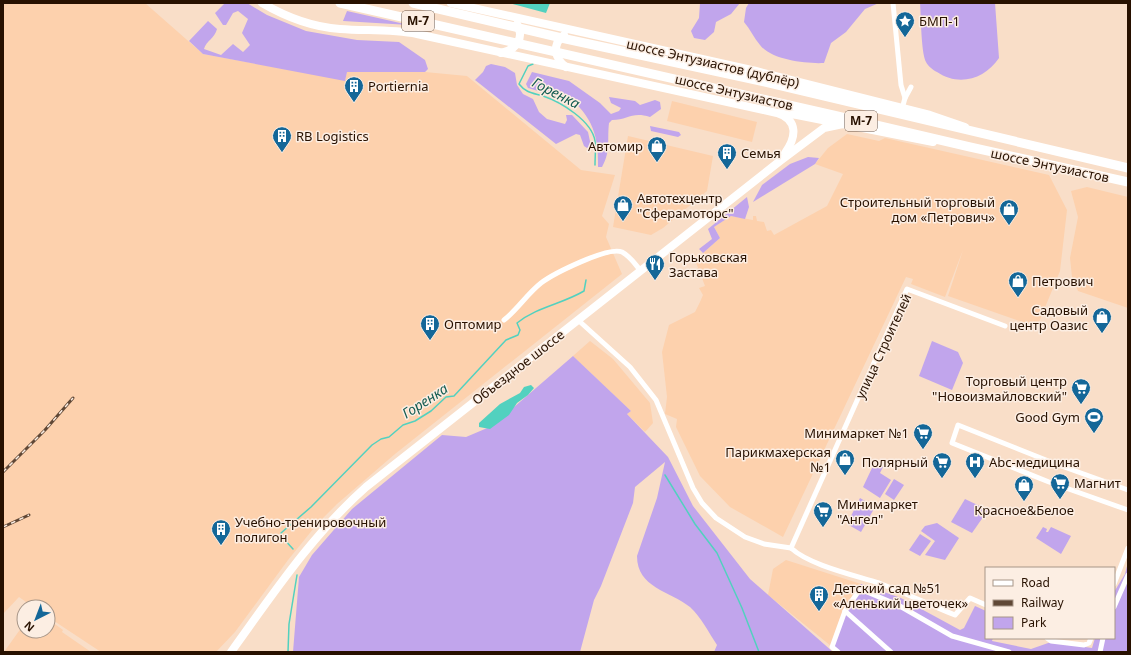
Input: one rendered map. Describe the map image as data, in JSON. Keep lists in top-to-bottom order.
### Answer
{
  "streets": {
    "highway": ["М-7", "шоссе Энтузиастов"],
    "main road": ["шоссе Энтузиастов (дублёр)", "Объездное шоссе"],
    "street": ["улица Строителей"]
  },
  "crossings": [
    ["шоссе Энтузиастов (дублёр)", "шоссе Энтузиастов"]
  ],
  "water": ["Горенка"],
  "places": {
    "place": ["БМП-1"],
    "building": [
      "Portiernia",
      "RB Logistics",
      "Семья",
      "Оптомир",
      "Учебно-тренировочный полигон",
      "Детский сад №51 «Аленький цветочек»"
    ],
    "shop": [
      "Автомир",
      "Автотехцентр \"Сферамоторс\"",
      "Строительный торговый дом «Петрович»",
      "Петрович",
      "Садовый центр Оазис",
      "Парикмахерская №1",
      "Красное&Белое"
    ],
    "restaurant": ["Горьковская Застава"],
    "supermarket": [
      "Торговый центр \"Новоизмайловский\"",
      "Минимаркет №1",
      "Полярный",
      "Магнит",
      "Минимаркет \"Ангел\""
    ],
    "sports": ["Good Gym"],
    "hospital": ["Abc-медицина"]
  },
  "legend": ["Road", "Railway", "Park"],
  "north": "bottom left"
}
